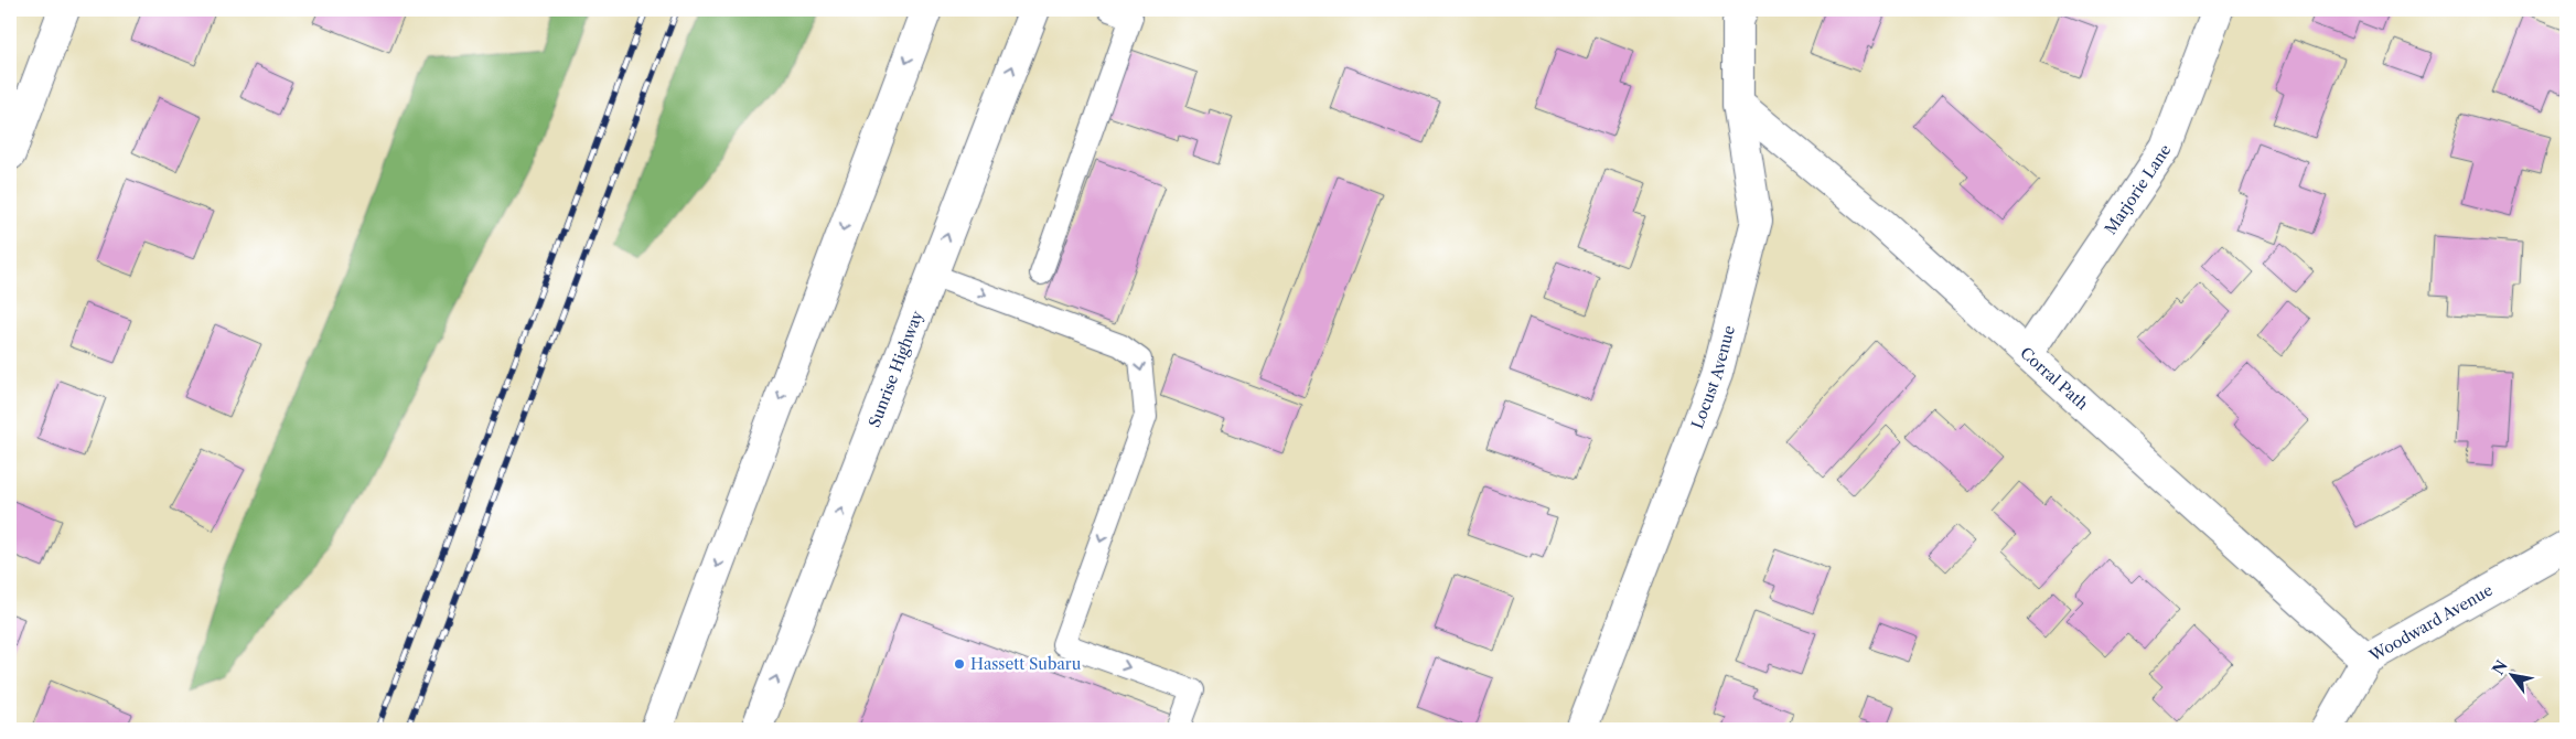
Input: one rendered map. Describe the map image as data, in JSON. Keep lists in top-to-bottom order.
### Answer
{
  "streets": {
    "main road": [
      "Marjorie Lane",
      "Sunrise Highway",
      "Locust Avenue",
      "Corral Path",
      "Woodward Avenue"
    ]
  },
  "crossings": [
    ["Marjorie Lane", "Corral Path"],
    ["Locust Avenue", "Corral Path"],
    ["Corral Path", "Woodward Avenue"]
  ],
  "places": ["Hassett Subaru"],
  "north": "top left"
}
